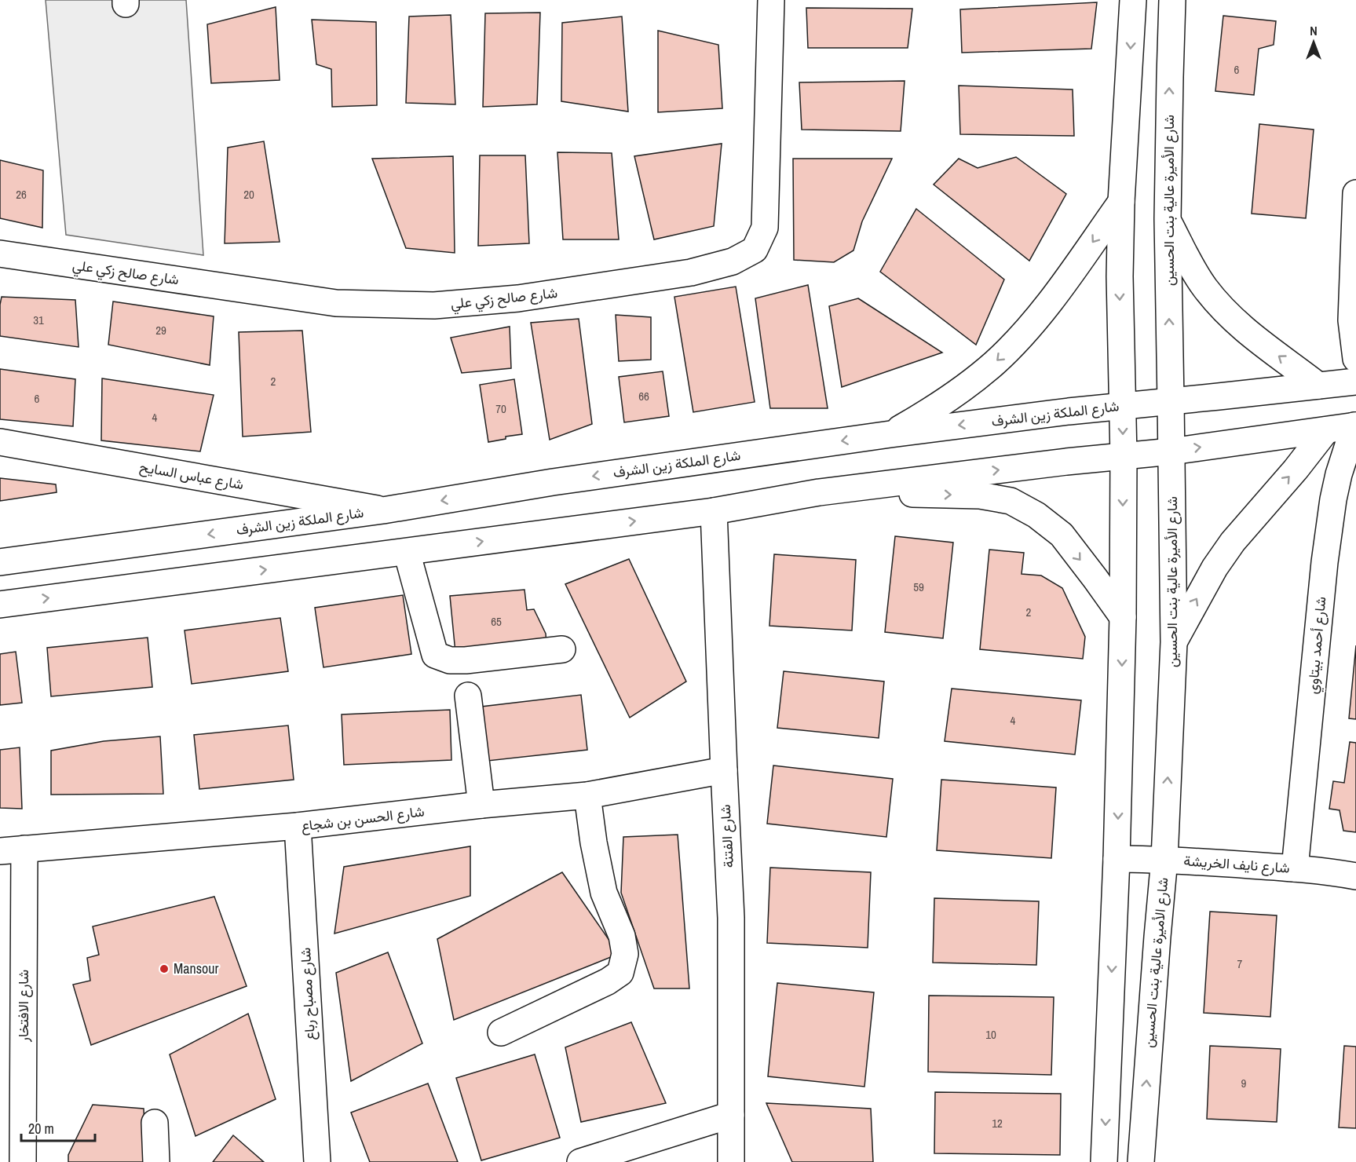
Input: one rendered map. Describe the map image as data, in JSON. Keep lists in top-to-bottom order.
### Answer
{
  "streets": {
    "main road": [
      "شارع الأميرة عالية بنت الحسين",
      "شارع صالح زكي علي",
      "شارع الملكة زين الشرف",
      "شارع عباس السايح",
      "شارع أحمد بيتاوي",
      "شارع الحسن بن شجاع",
      "شارع الفتنة",
      "شارع نايف الخريشة",
      "شارع مصباح رباع",
      "شارع الافتخار"
    ]
  },
  "crossings": [
    ["شارع الأميرة عالية بنت الحسين", "شارع الملكة زين الشرف"],
    ["شارع الأميرة عالية بنت الحسين", "شارع نايف الخريشة"],
    ["شارع الملكة زين الشرف", "شارع عباس السايح"],
    ["شارع أحمد بيتاوي", "شارع نايف الخريشة"],
    ["شارع الحسن بن شجاع", "شارع الفتنة"],
    ["شارع الحسن بن شجاع", "شارع مصباح رباع"],
    ["شارع الحسن بن شجاع", "شارع الافتخار"]
  ],
  "places": ["Mansour"],
  "house_numbers": [
    "6",
    "26",
    "20",
    "31",
    "29",
    "2",
    "66",
    "6",
    "70",
    "4",
    "59",
    "2",
    "65",
    "4",
    "7",
    "10",
    "9",
    "12"
  ],
  "scale_bar": "20 m",
  "north": "top"
}
